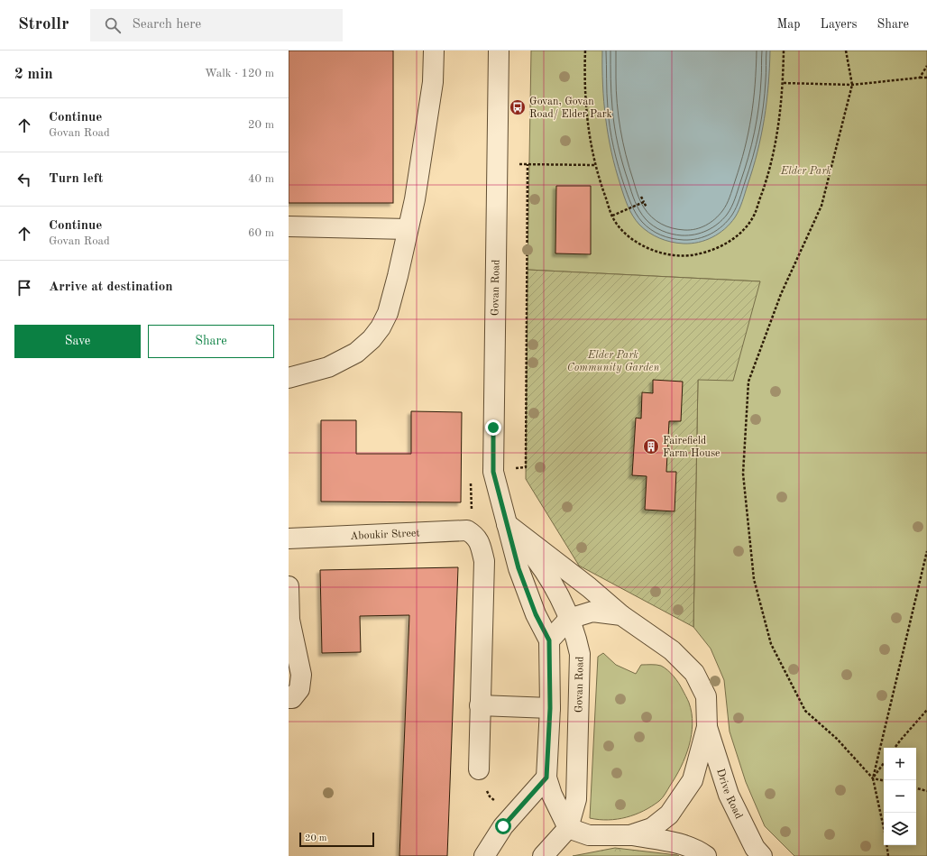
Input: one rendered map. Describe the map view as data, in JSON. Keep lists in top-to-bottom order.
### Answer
{
  "streets": {
    "street": ["Govan Road", "Aboukir Street", "Drive Road"]
  },
  "parks": ["Elder Park", "Elder Park Community Garden"],
  "places": {
    "bus stop": ["Govan, Govan Road/ Elder Park"],
    "building": ["Fairefield Farm House"]
  },
  "scale_bar": "20 m",
  "page": {
    "header": "Strollr",
    "search": "Search here",
    "nav": ["Map", "Layers", "Share"],
    "heading": ["2 min", "Walk · 120 m"],
    "list": [
      ["Continue", "Govan Road", "20 m"],
      ["Turn left", "40 m"],
      ["Continue", "Govan Road", "60 m"],
      "Arrive at destination"
    ],
    "buttons": ["Save", "Share"],
    "map_buttons": ["+", "−"],
    "scale": "20 m"
  }
}
